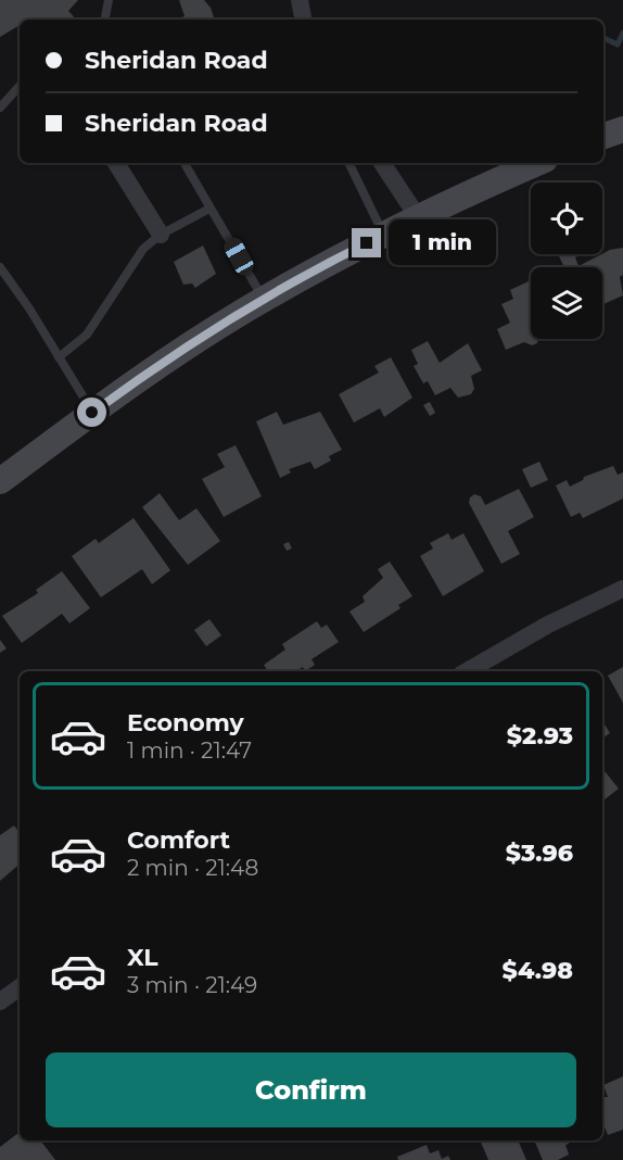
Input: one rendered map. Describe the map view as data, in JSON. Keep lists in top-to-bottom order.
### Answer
{
  "page": {
    "banner": ["Sheridan Road", "Sheridan Road"],
    "bubble": "1 min",
    "list": [
      {
        "name": "Economy",
        "note": "1 min · 21:47",
        "value": "$2.93"
      },
      {
        "name": "Comfort",
        "note": "2 min · 21:48",
        "value": "$3.96"
      },
      {
        "name": "XL",
        "note": "3 min · 21:49",
        "value": "$4.98"
      }
    ],
    "buttons": "Confirm"
  }
}
